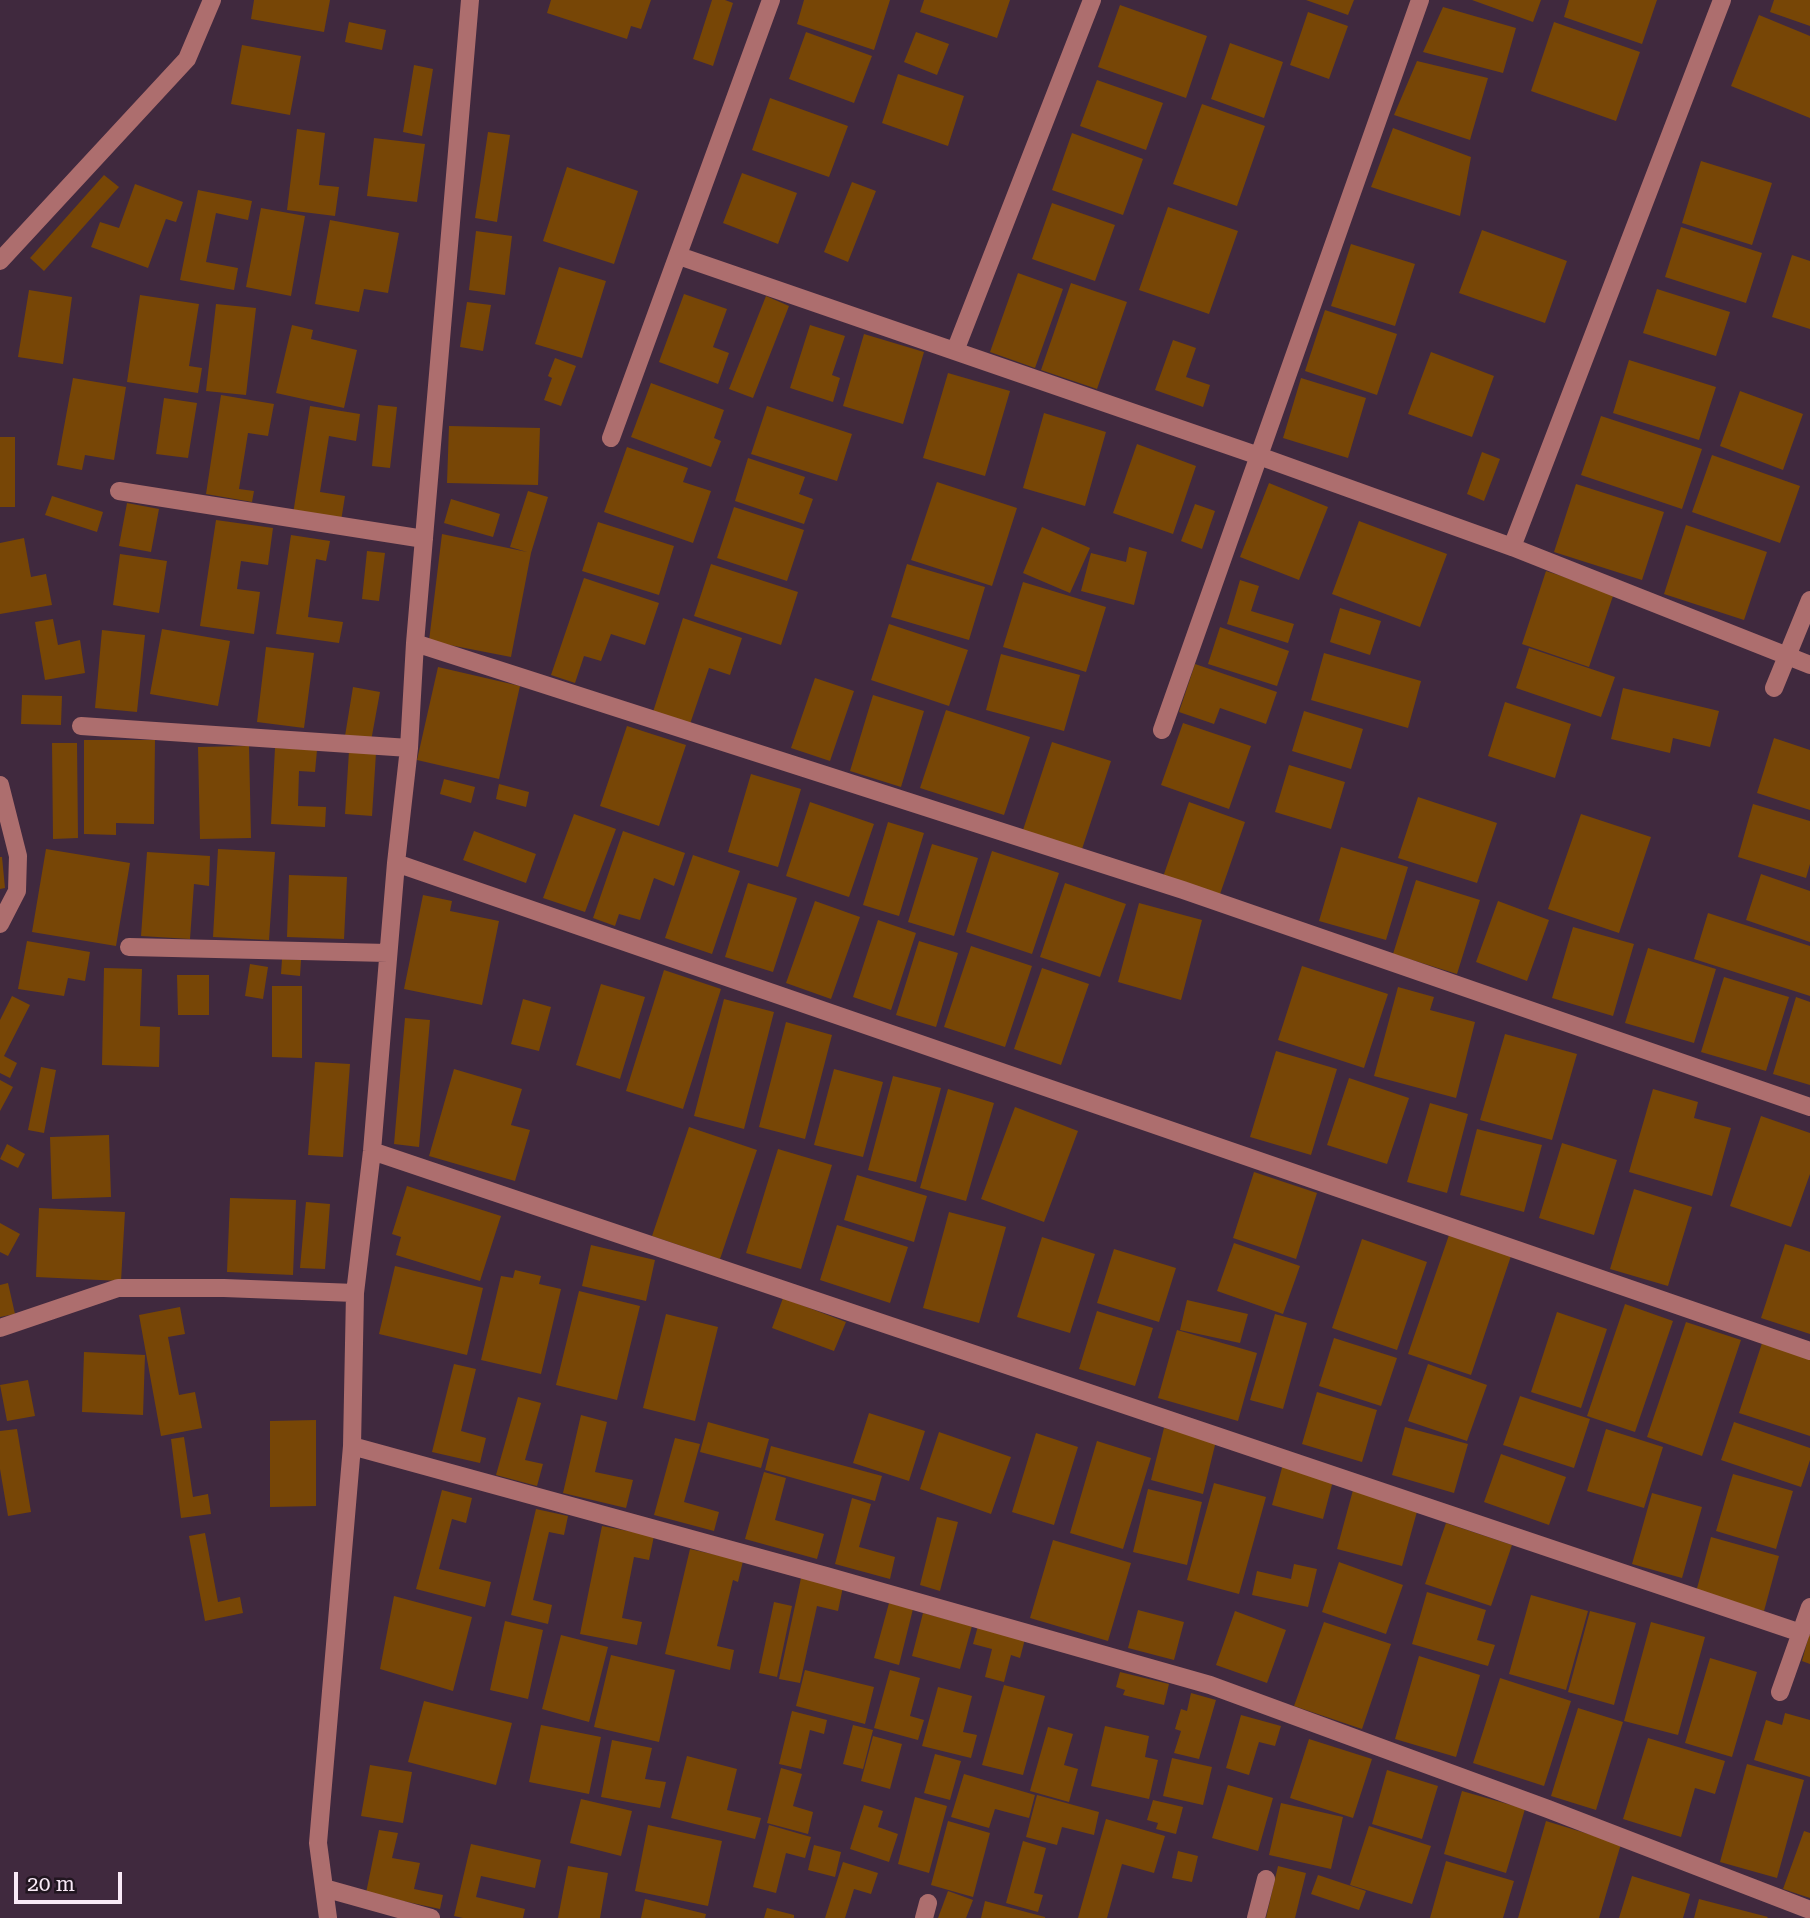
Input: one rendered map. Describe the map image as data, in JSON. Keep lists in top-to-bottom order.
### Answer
{
  "scale_bar": "20 m"
}
